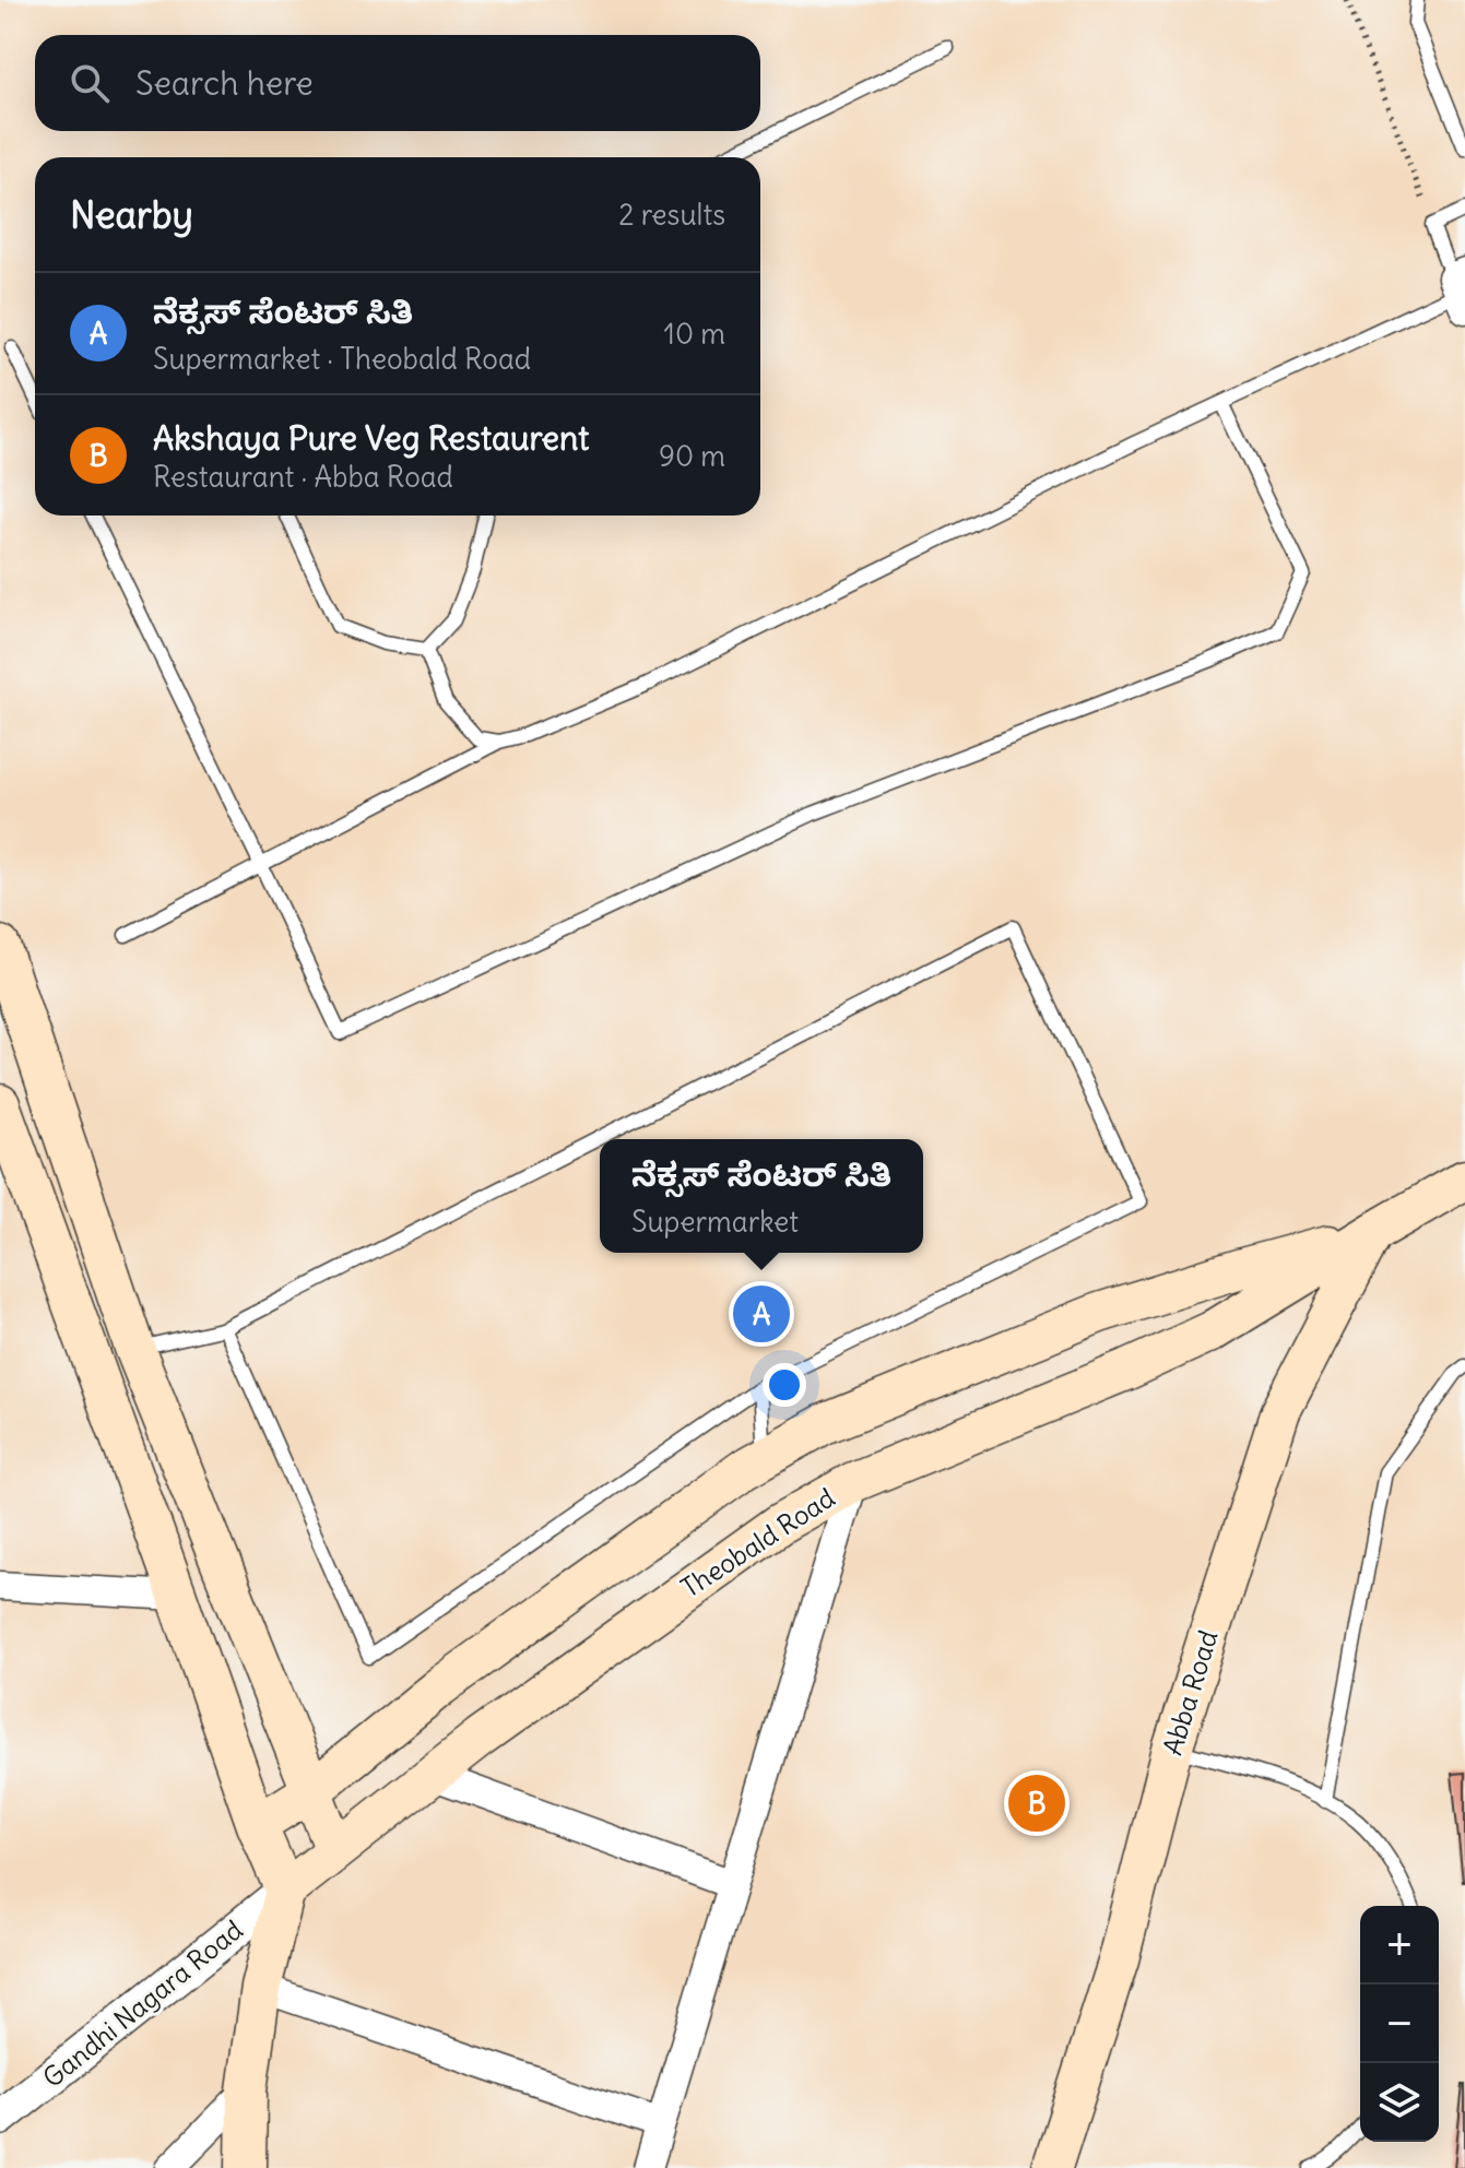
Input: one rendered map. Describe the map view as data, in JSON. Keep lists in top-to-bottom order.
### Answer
{
  "streets": {
    "main road": ["Theobald Road", "Abba Road"],
    "street": ["Gandhi Nagara Road"]
  },
  "crossings": [
    ["Theobald Road", "Abba Road"],
    ["Theobald Road", "Gandhi Nagara Road"]
  ],
  "page": {
    "search": "Search here",
    "heading": ["Nearby", "2 results"],
    "list": [
      {
        "mark": "A",
        "name": "ನೆಕ್ಸಸ್ ಸೆಂಟರ್ ಸಿತಿ",
        "note": "Supermarket · Theobald Road",
        "value": "10 m"
      },
      {
        "mark": "B",
        "name": "Akshaya Pure Veg Restaurent",
        "note": "Restaurant · Abba Road",
        "value": "90 m"
      }
    ],
    "popup": ["ನೆಕ್ಸಸ್ ಸೆಂಟರ್ ಸಿತಿ", "Supermarket"],
    "pins": ["A", "B"],
    "map_buttons": ["+", "−"]
  }
}
